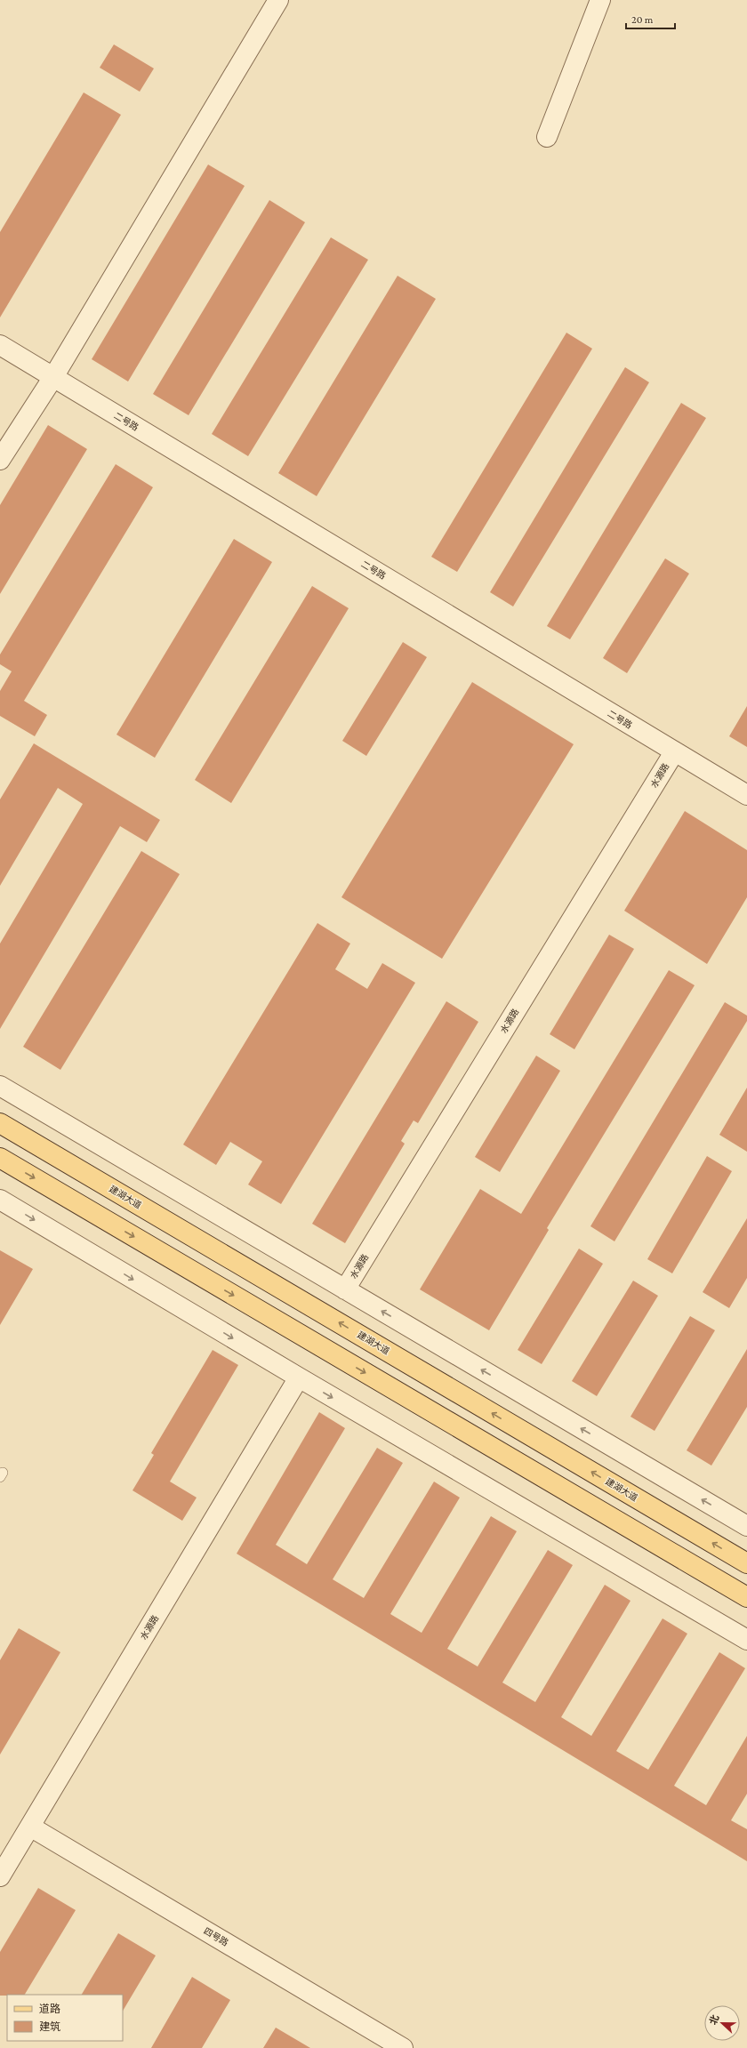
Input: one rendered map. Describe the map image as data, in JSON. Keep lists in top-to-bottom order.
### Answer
{
  "streets": {
    "main road": ["建湖大道"],
    "street": ["二号路", "水源路", "四号路"]
  },
  "crossings": [
    ["二号路", "水源路"],
    ["水源路", "四号路"]
  ],
  "legend": ["道路", "建筑"],
  "scale_bar": "20 m",
  "north": "left"
}
